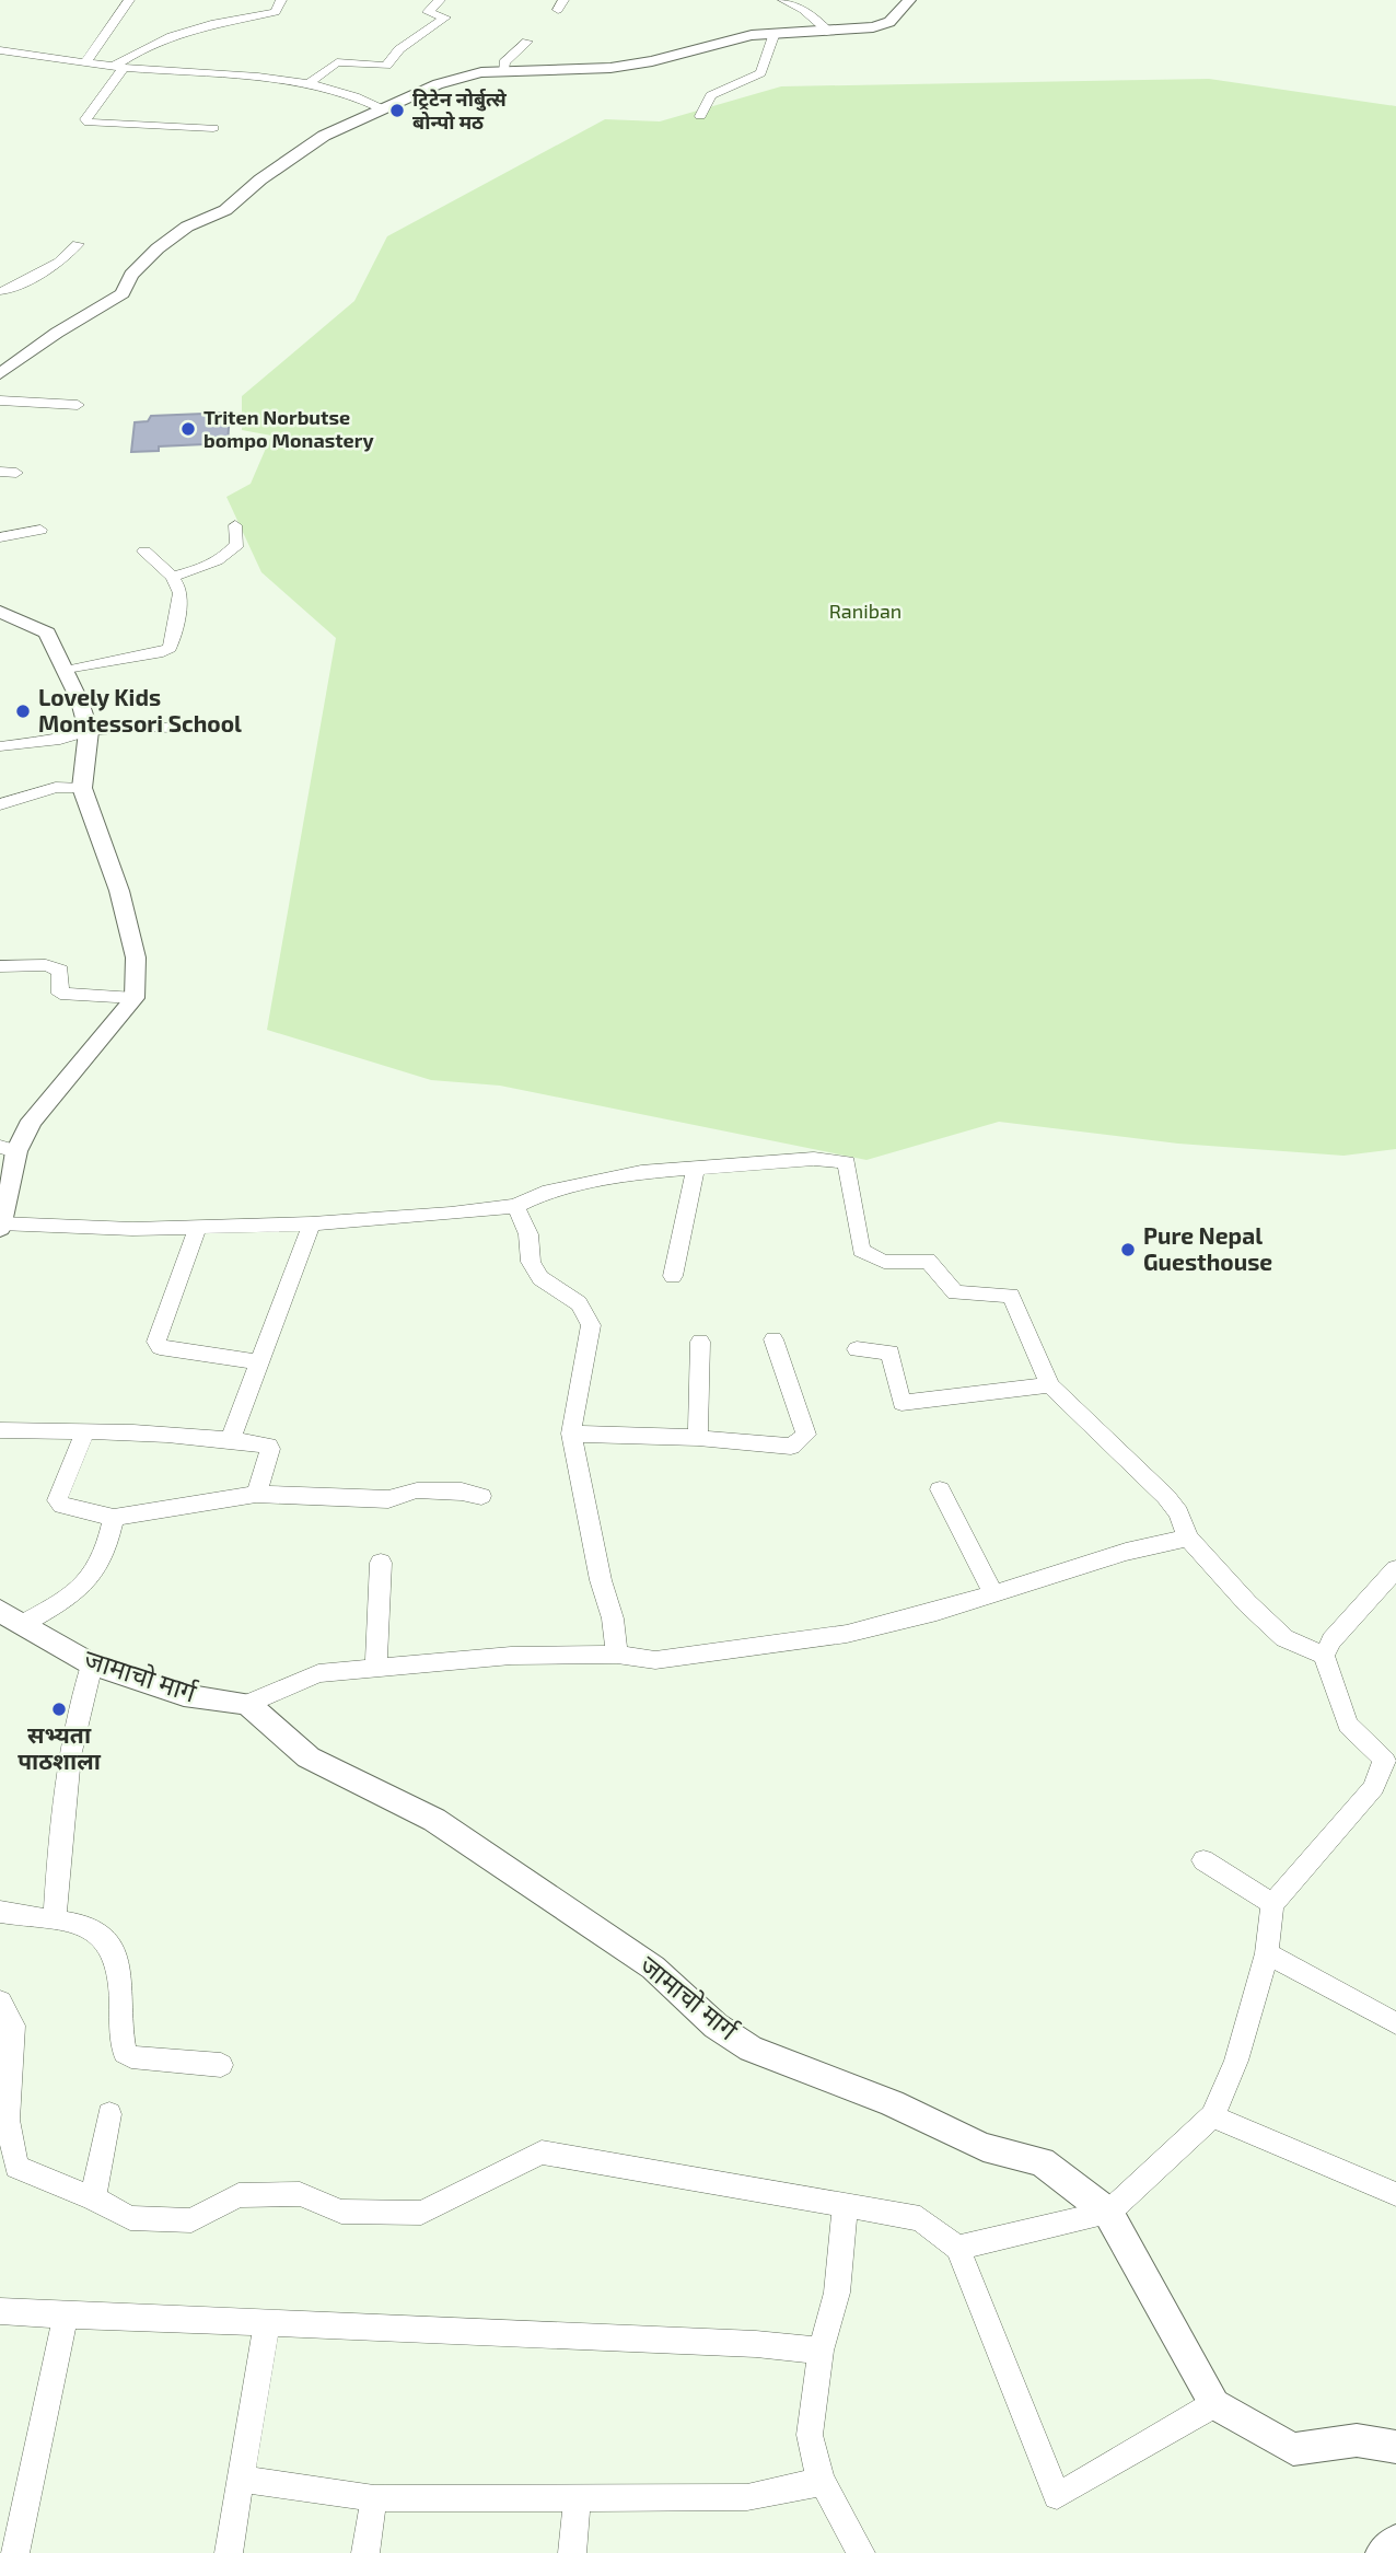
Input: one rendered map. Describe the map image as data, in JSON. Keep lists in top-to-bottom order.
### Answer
{
  "streets": {
    "street": ["जामाचो मार्ग"]
  },
  "parks": ["Raniban"],
  "places": [
    "ट्रिटेन नोर्बुत्से बोन्पो मठ",
    "Triten Norbutse bompo Monastery",
    "Lovely Kids Montessori School",
    "Pure Nepal Guesthouse",
    "सभ्यता पाठशाला"
  ]
}
